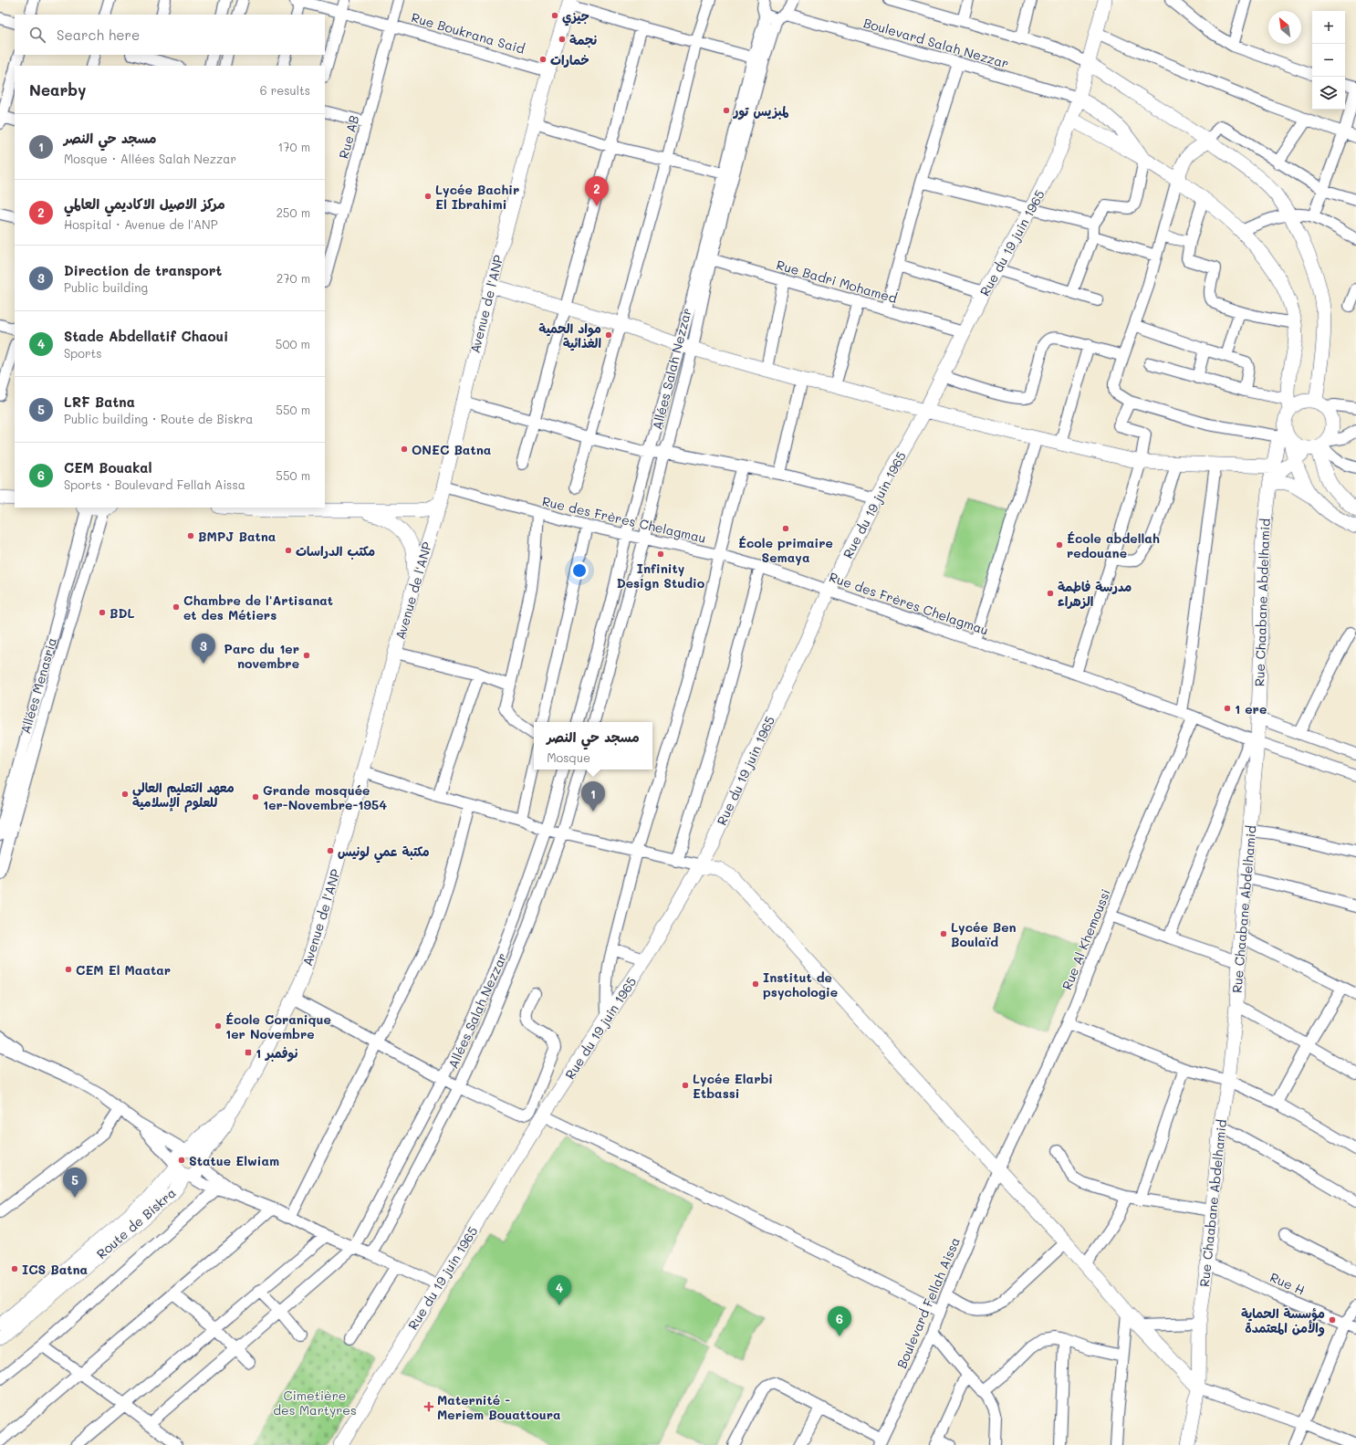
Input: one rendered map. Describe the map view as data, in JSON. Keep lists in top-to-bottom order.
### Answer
{
  "streets": {
    "main road": [
      "Rue du 19 juin 1965",
      "Avenue de l'ANP",
      "Rue Chaabane Abdelhamid",
      "Route de Biskra"
    ],
    "street": [
      "Rue Boukrana Said",
      "Boulevard Salah Nezzar",
      "Rue AB",
      "Rue Badri Mohamed",
      "Allées Salah Nezzar",
      "Rue des Frères Chelagmau",
      "Allées Menasria",
      "Rue Al Khemoussi",
      "Rue H",
      "Boulevard Fellah Aissa"
    ]
  },
  "crossings": [
    ["Rue Boukrana Said", "Rue AB"],
    ["Rue Boukrana Said", "Avenue de l'ANP"],
    ["Boulevard Salah Nezzar", "Rue du 19 juin 1965"],
    ["Boulevard Salah Nezzar", "Allées Salah Nezzar"],
    ["Rue du 19 juin 1965", "Rue Badri Mohamed"],
    ["Rue du 19 juin 1965", "Rue des Frères Chelagmau"],
    ["Rue Badri Mohamed", "Allées Salah Nezzar"],
    ["Avenue de l'ANP", "Rue des Frères Chelagmau"],
    ["Avenue de l'ANP", "Route de Biskra"],
    ["Allées Salah Nezzar", "Rue des Frères Chelagmau"],
    ["Rue des Frères Chelagmau", "Rue Chaabane Abdelhamid"],
    ["Rue des Frères Chelagmau", "Rue Al Khemoussi"],
    ["Rue Chaabane Abdelhamid", "Rue H"],
    ["Rue Al Khemoussi", "Boulevard Fellah Aissa"]
  ],
  "parks": ["Cimetière des Martyres"],
  "places": {
    "other": [
      "جيزي",
      "نجمة",
      "خمارات",
      "لمبزيس تور",
      "Lycée Bachir El Ibrahimi",
      "مواد الحمية الغذائية",
      "ONEC Batna",
      "École primaire Semaya",
      "BMPJ Batna",
      "École abdellah redouane",
      "مكتب الدراسات",
      "Infinity Design Studio",
      "مدرسة فاطمة الزهراء",
      "Chambre de l'Artisanat et des Métiers",
      "BDL",
      "Parc du 1er novembre",
      "1 ere",
      "معهد التعليم العالي للعلوم الإسلامية",
      "Grande mosquée 1er-Novembre-1954",
      "مكتبة عمي لونيس",
      "Lycée Ben Boulaïd",
      "CEM El Maatar",
      "Institut de psychologie",
      "École Coranique 1er Novembre",
      "Lycée Elarbi Etbassi",
      "Statue Elwiam",
      "ICS Batna",
      "مؤسسة الحماية والأمن المعتمدة"
    ],
    "transit": ["1 نوفمبر"],
    "health": ["Maternité - Meriem Bouattoura"]
  },
  "north": "top left",
  "page": {
    "map_buttons": ["+", "−"],
    "search": "Search here",
    "heading": ["Nearby", "6 results"],
    "list": [
      {
        "mark": "1",
        "name": "مسجد حي النصر",
        "note": "Mosque · Allées Salah Nezzar",
        "value": "170 m"
      },
      {
        "mark": "2",
        "name": "مركز الاصيل الاكاديمي العالمي",
        "note": "Hospital · Avenue de l'ANP",
        "value": "250 m"
      },
      {
        "mark": "3",
        "name": "Direction de transport",
        "note": "Public building",
        "value": "270 m"
      },
      {
        "mark": "4",
        "name": "Stade Abdellatif Chaoui",
        "note": "Sports",
        "value": "500 m"
      },
      {
        "mark": "5",
        "name": "LRF Batna",
        "note": "Public building · Route de Biskra",
        "value": "550 m"
      },
      {
        "mark": "6",
        "name": "CEM Bouakal",
        "note": "Sports · Boulevard Fellah Aissa",
        "value": "550 m"
      }
    ],
    "pins": [
      "2",
      "3",
      "1",
      "5",
      "4",
      "6"
    ],
    "popup": ["مسجد حي النصر", "Mosque"]
  }
}
